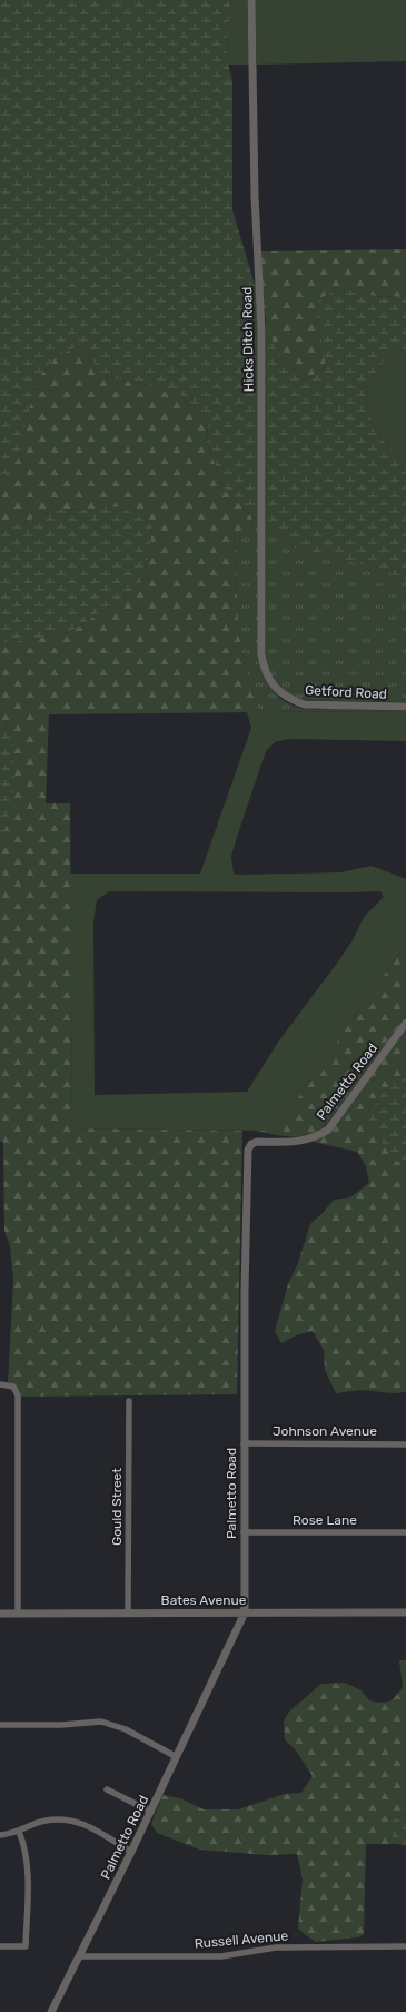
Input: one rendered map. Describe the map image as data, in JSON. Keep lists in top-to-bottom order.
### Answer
{
  "streets": {
    "street": [
      "Hicks Ditch Road",
      "Getford Road",
      "Palmetto Road",
      "Johnson Avenue",
      "Gould Street",
      "Rose Lane",
      "Bates Avenue",
      "Russell Avenue"
    ]
  },
  "crossings": [
    ["Hicks Ditch Road", "Getford Road"],
    ["Palmetto Road", "Johnson Avenue"],
    ["Palmetto Road", "Rose Lane"],
    ["Palmetto Road", "Bates Avenue"],
    ["Palmetto Road", "Russell Avenue"],
    ["Gould Street", "Bates Avenue"]
  ]
}
